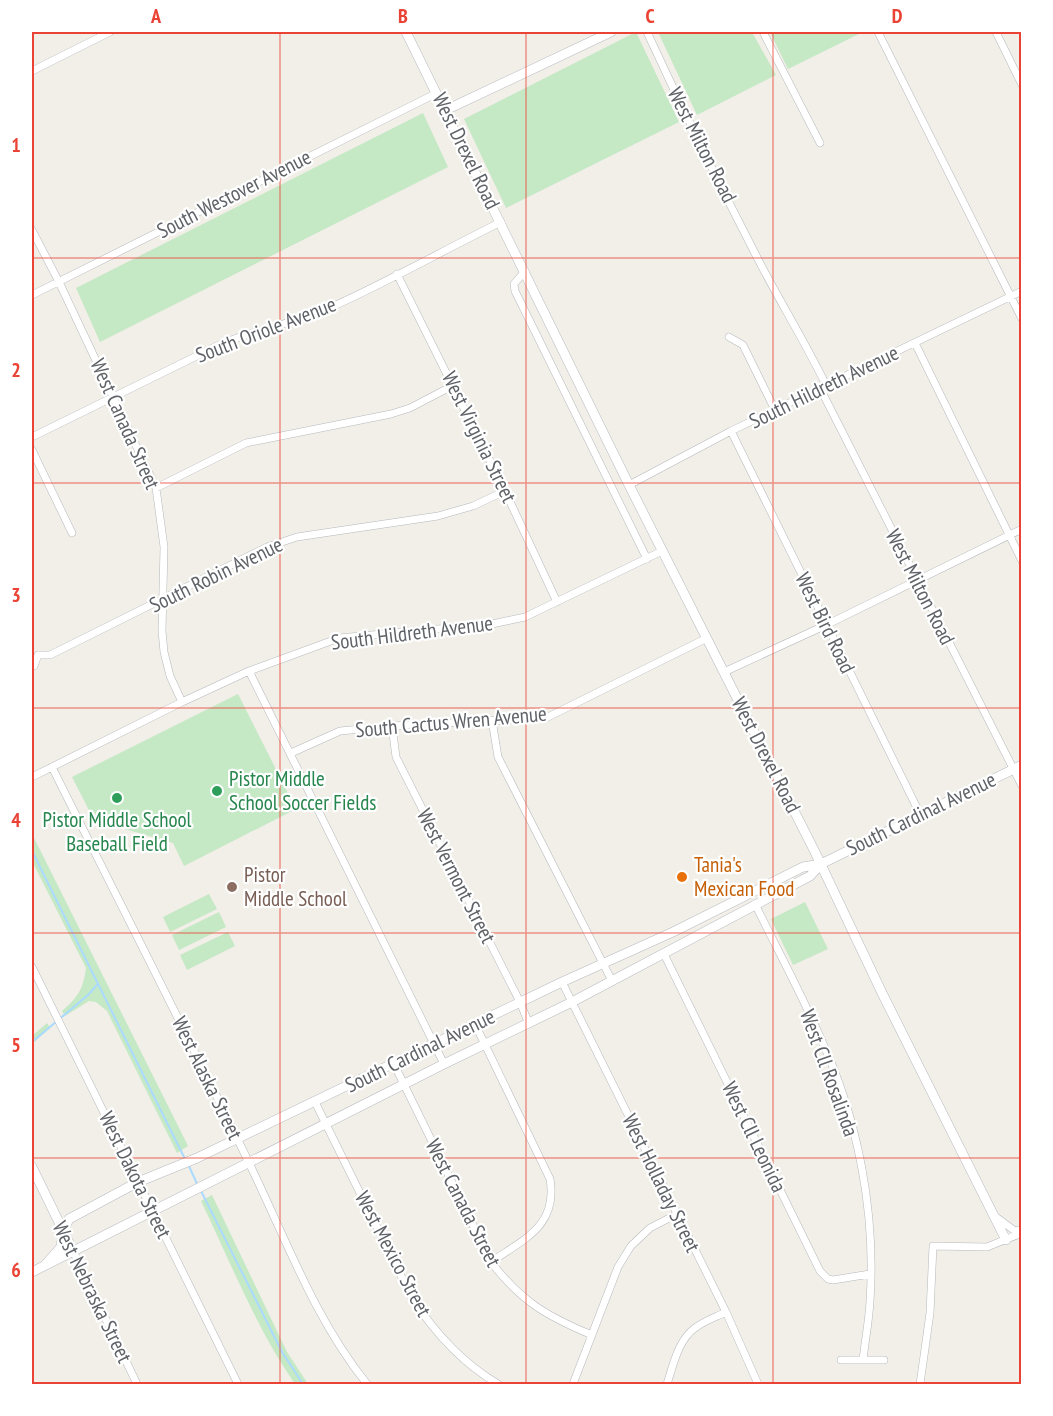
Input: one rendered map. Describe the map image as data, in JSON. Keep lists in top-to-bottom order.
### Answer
{
  "streets": {
    "main road": ["West Drexel Road", "South Cardinal Avenue", "West Nebraska Street"],
    "street": [
      "West Milton Road",
      "South Westover Avenue",
      "South Oriole Avenue",
      "South Hildreth Avenue",
      "West Canada Street",
      "West Virginia Street",
      "South Robin Avenue",
      "West Bird Road",
      "South Cactus Wren Avenue",
      "West Vermont Street",
      "West Cll Rosalinda",
      "West Alaska Street",
      "West Cll Leonida",
      "West Dakota Street",
      "West Holladay Street",
      "West Mexico Street"
    ]
  },
  "crossings": [
    ["West Milton Road", "South Hildreth Avenue"],
    ["West Milton Road", "South Cardinal Avenue"],
    ["West Drexel Road", "South Westover Avenue"],
    ["West Drexel Road", "South Oriole Avenue"],
    ["West Drexel Road", "South Hildreth Avenue"],
    ["West Drexel Road", "South Cactus Wren Avenue"],
    ["West Drexel Road", "South Cardinal Avenue"],
    ["South Westover Avenue", "West Canada Street"],
    ["South Oriole Avenue", "West Canada Street"],
    ["South Oriole Avenue", "West Virginia Street"],
    ["South Hildreth Avenue", "West Canada Street"],
    ["South Hildreth Avenue", "West Virginia Street"],
    ["South Hildreth Avenue", "West Bird Road"],
    ["South Hildreth Avenue", "West Alaska Street"],
    ["West Canada Street", "South Robin Avenue"],
    ["West Canada Street", "South Cardinal Avenue"],
    ["West Virginia Street", "South Robin Avenue"],
    ["West Bird Road", "South Cardinal Avenue"],
    ["South Cactus Wren Avenue", "West Vermont Street"],
    ["South Cardinal Avenue", "West Vermont Street"],
    ["South Cardinal Avenue", "West Cll Rosalinda"],
    ["South Cardinal Avenue", "West Alaska Street"],
    ["South Cardinal Avenue", "West Cll Leonida"],
    ["South Cardinal Avenue", "West Dakota Street"],
    ["South Cardinal Avenue", "West Holladay Street"],
    ["South Cardinal Avenue", "West Mexico Street"],
    ["South Cardinal Avenue", "West Nebraska Street"],
    ["West Cll Rosalinda", "West Cll Leonida"]
  ],
  "places": [
    "Pistor Middle School Soccer Fields",
    "Pistor Middle School Baseball Field",
    "Tania's Mexican Food",
    "Pistor Middle School"
  ],
  "grid": {
    "columns": [
      "A",
      "B",
      "C",
      "D"
    ],
    "rows": [
      "1",
      "2",
      "3",
      "4",
      "5",
      "6"
    ]
  }
}
